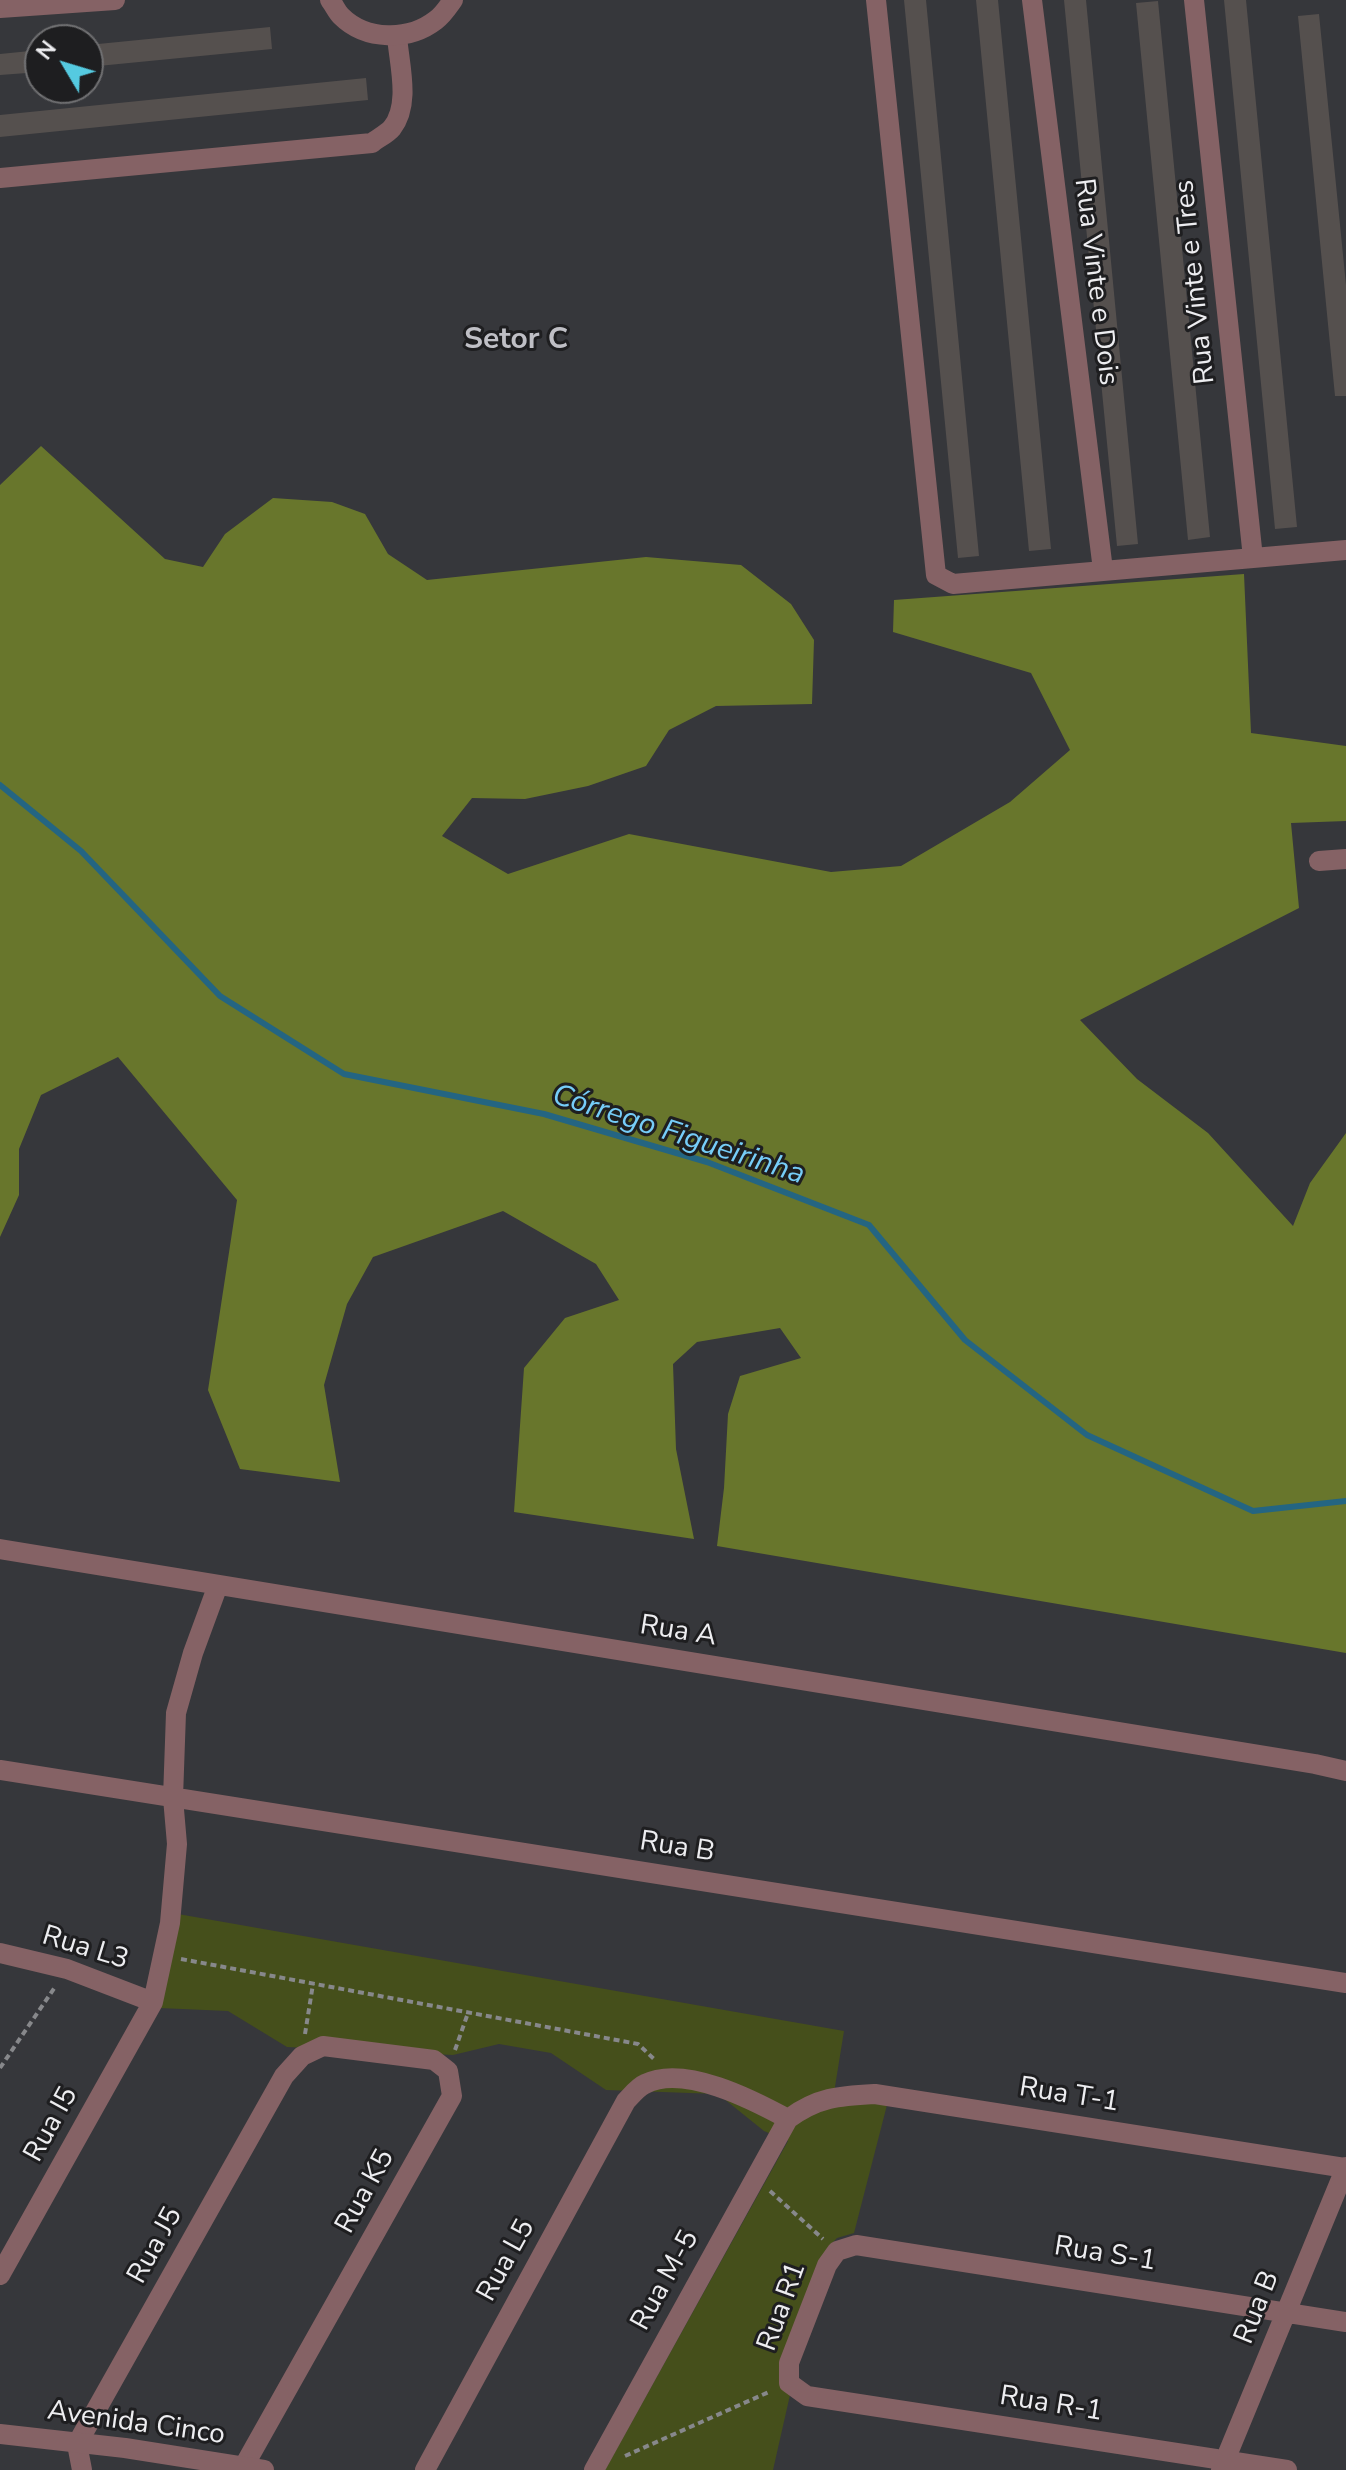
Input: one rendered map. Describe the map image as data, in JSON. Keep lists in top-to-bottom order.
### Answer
{
  "streets": {
    "street": [
      "Rua Vinte e Dois",
      "Rua Vinte e Tres",
      "Rua A",
      "Rua B",
      "Rua L3",
      "Rua T-1",
      "Rua I5",
      "Rua K5",
      "Rua J5",
      "Rua S-1",
      "Rua L5",
      "Rua M-5",
      "Rua R1",
      "Rua R-1",
      "Avenida Cinco"
    ]
  },
  "crossings": [
    ["Rua A", "Rua I5"],
    ["Rua B", "Rua T-1"],
    ["Rua B", "Rua I5"],
    ["Rua B", "Rua S-1"],
    ["Rua B", "Rua R-1"],
    ["Rua L3", "Rua I5"],
    ["Rua T-1", "Rua M-5"],
    ["Rua K5", "Avenida Cinco"],
    ["Rua J5", "Avenida Cinco"],
    ["Rua S-1", "Rua R1"],
    ["Rua R1", "Rua R-1"]
  ],
  "districts": ["Setor C"],
  "water": ["Córrego Figueirinha"],
  "north": "top left"
}
